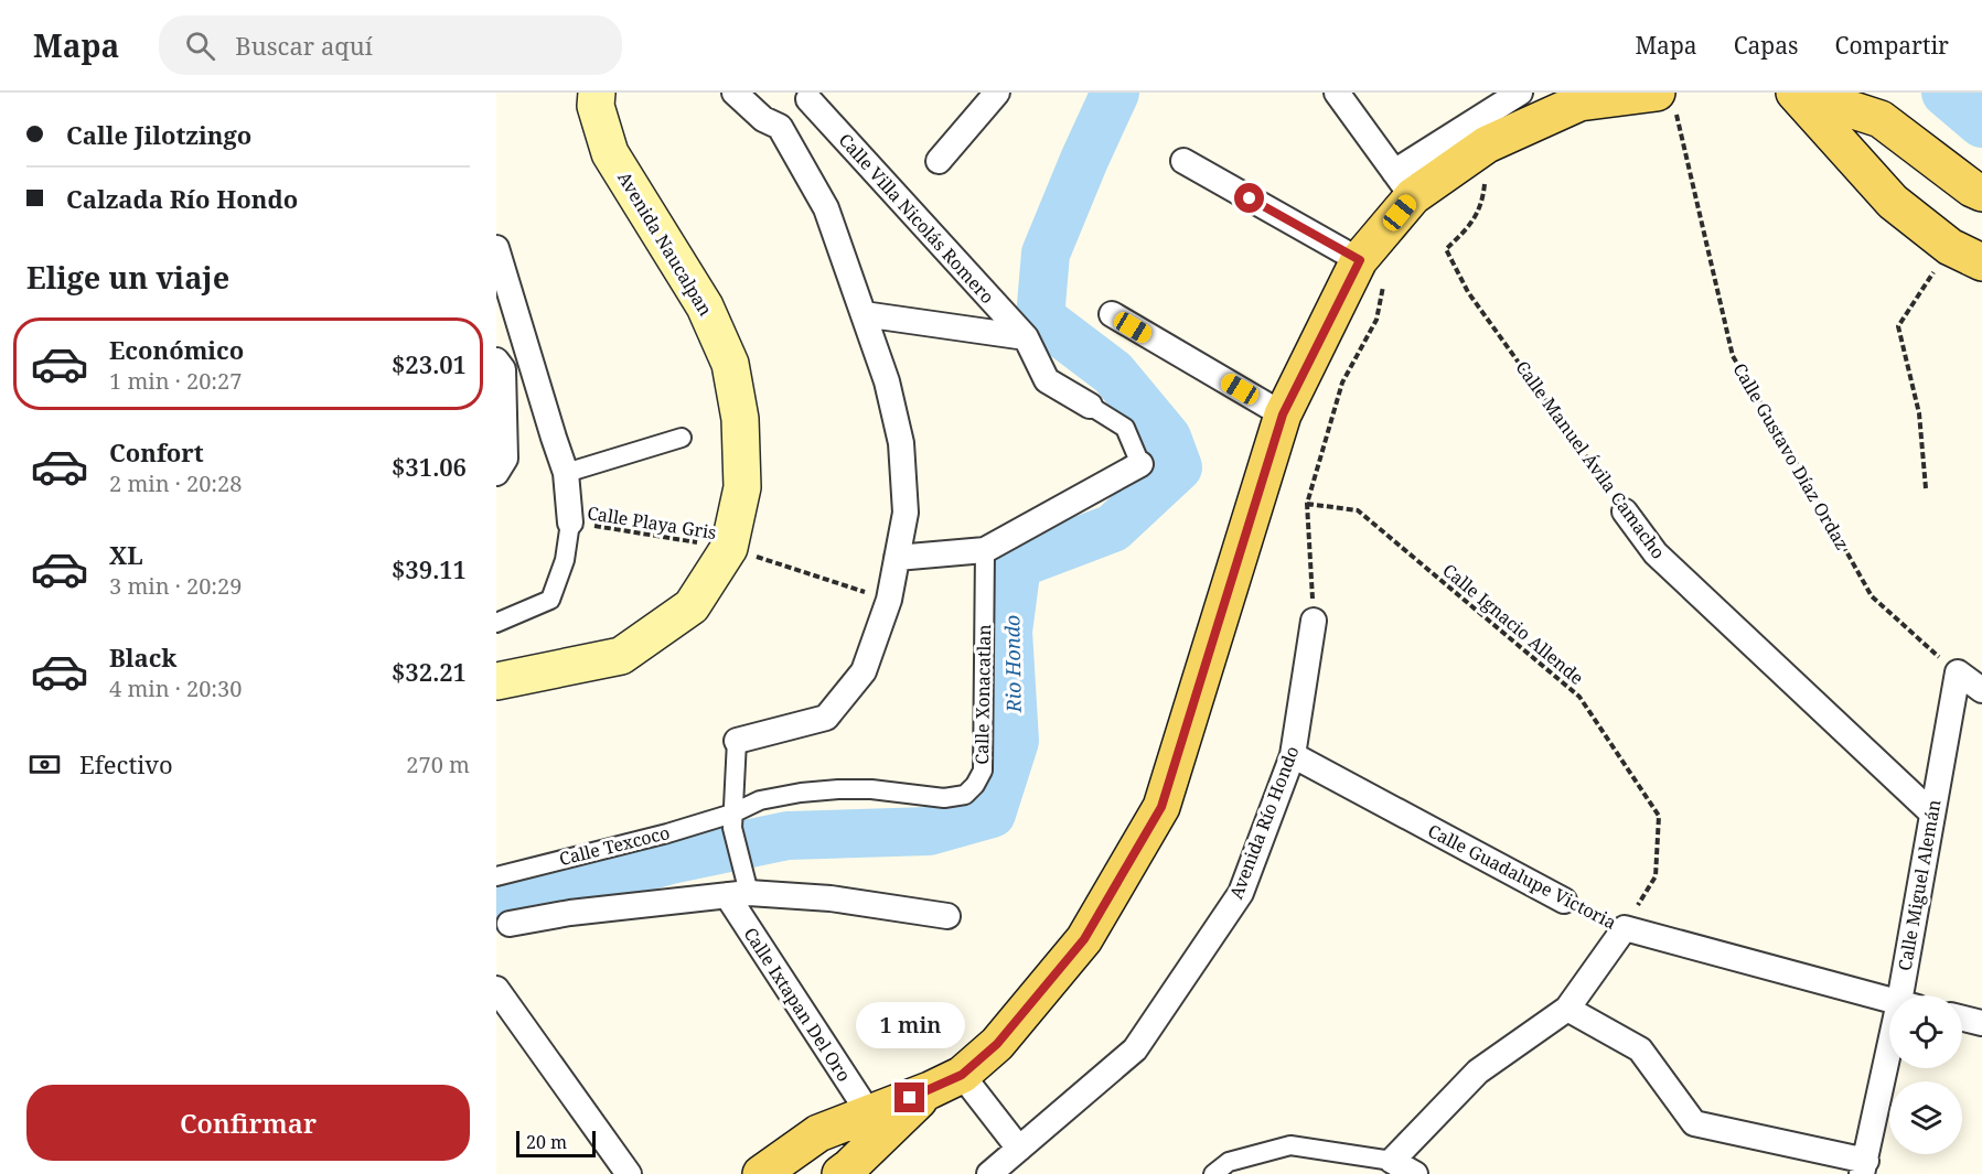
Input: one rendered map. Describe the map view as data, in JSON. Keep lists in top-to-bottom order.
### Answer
{
  "streets": {
    "main road": ["Avenida Naucalpan"],
    "street": [
      "Calle Villa Nicolás Romero",
      "Calle Manuel Ávila Camacho",
      "Calle Xonacatlan",
      "Avenida Río Hondo",
      "Calle Texcoco",
      "Calle Guadalupe Victoria",
      "Calle Miguel Alemán",
      "Calle Ixtapan Del Oro"
    ],
    "path": ["Calle Gustavo Díaz Ordaz", "Calle Playa Gris", "Calle Ignacio Allende"]
  },
  "crossings": [
    ["Avenida Naucalpan", "Calle Playa Gris"],
    ["Calle Gustavo Díaz Ordaz", "Calle Miguel Alemán"],
    ["Calle Manuel Ávila Camacho", "Calle Miguel Alemán"],
    ["Calle Ignacio Allende", "Calle Guadalupe Victoria"],
    ["Calle Xonacatlan", "Calle Texcoco"],
    ["Avenida Río Hondo", "Calle Guadalupe Victoria"]
  ],
  "water": ["Rio Hondo"],
  "scale_bar": "20 m",
  "page": {
    "header": "Mapa",
    "search": "Buscar aquí",
    "nav": ["Mapa", "Capas", "Compartir"],
    "banner": ["Calle Jilotzingo", "Calzada Río Hondo"],
    "heading": "Elige un viaje",
    "list": [
      {
        "name": "Económico",
        "note": "1 min · 20:27",
        "value": "$23.01"
      },
      {
        "name": "Confort",
        "note": "2 min · 20:28",
        "value": "$31.06"
      },
      {
        "name": "XL",
        "note": "3 min · 20:29",
        "value": "$39.11"
      },
      {
        "name": "Black",
        "note": "4 min · 20:30",
        "value": "$32.21"
      }
    ],
    "pay": ["Efectivo", "270 m"],
    "bubble": "1 min",
    "buttons": "Confirmar",
    "scale": "20 m"
  }
}
